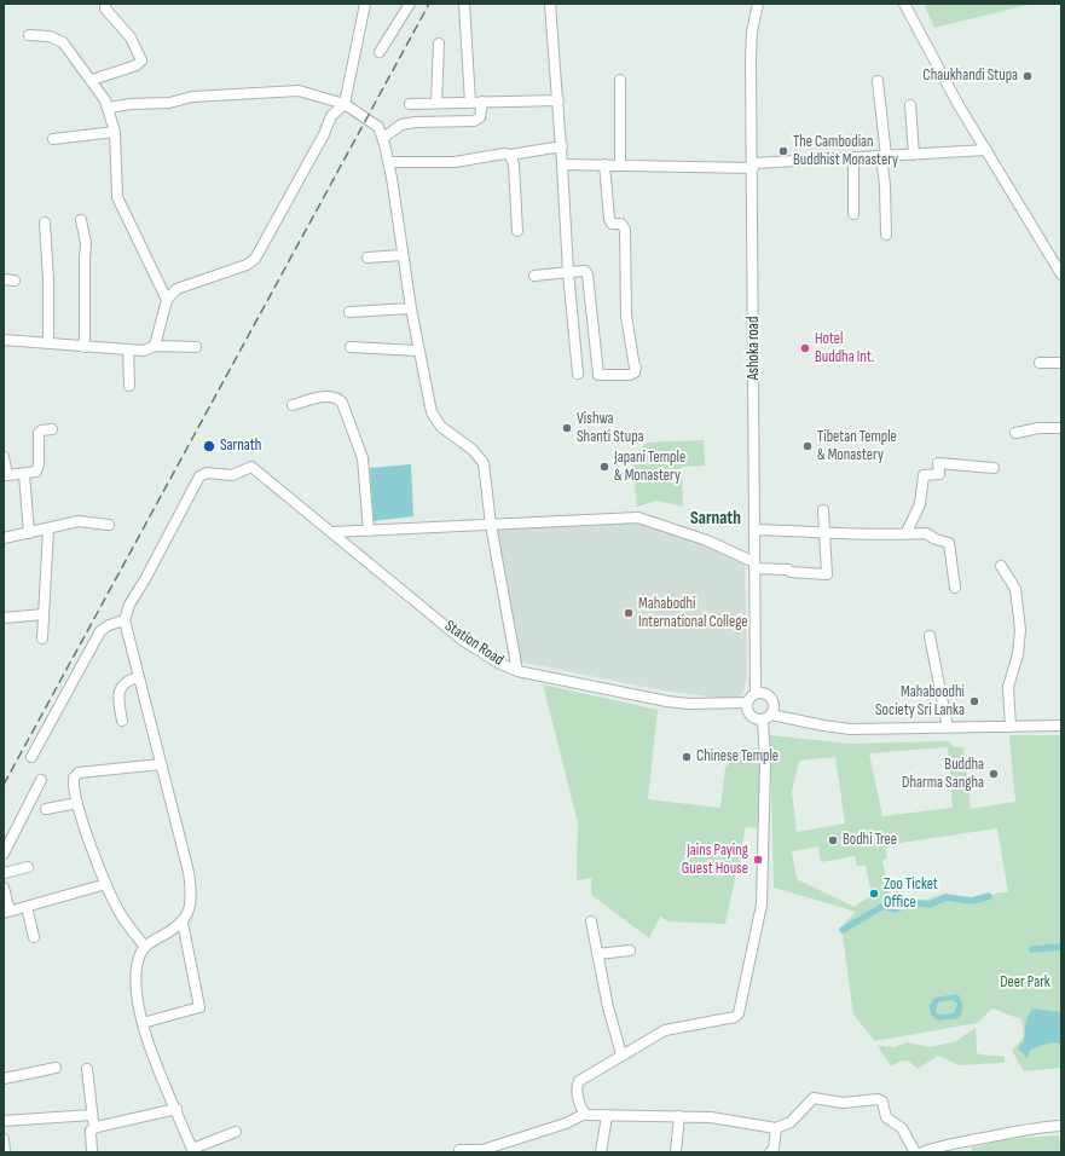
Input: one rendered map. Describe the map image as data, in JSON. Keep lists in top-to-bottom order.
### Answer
{
  "streets": {
    "street": ["Ashoka road", "Station Road"]
  },
  "crossings": [
    ["Ashoka road", "Station Road"]
  ],
  "districts": ["Sarnath"],
  "parks": ["Deer Park"],
  "places": [
    "Chaukhandi Stupa",
    "The Cambodian Buddhist Monastery",
    "Hotel Buddha Int.",
    "Vishwa Shanti Stupa",
    "Sarnath",
    "Tibetan Temple & Monastery",
    "Japani Temple & Monastery",
    "Mahabodhi International College",
    "Mahaboodhi Society Sri Lanka",
    "Chinese Temple",
    "Buddha Dharma Sangha",
    "Bodhi Tree",
    "Jains Paying Guest House",
    "Zoo Ticket Office"
  ]
}
